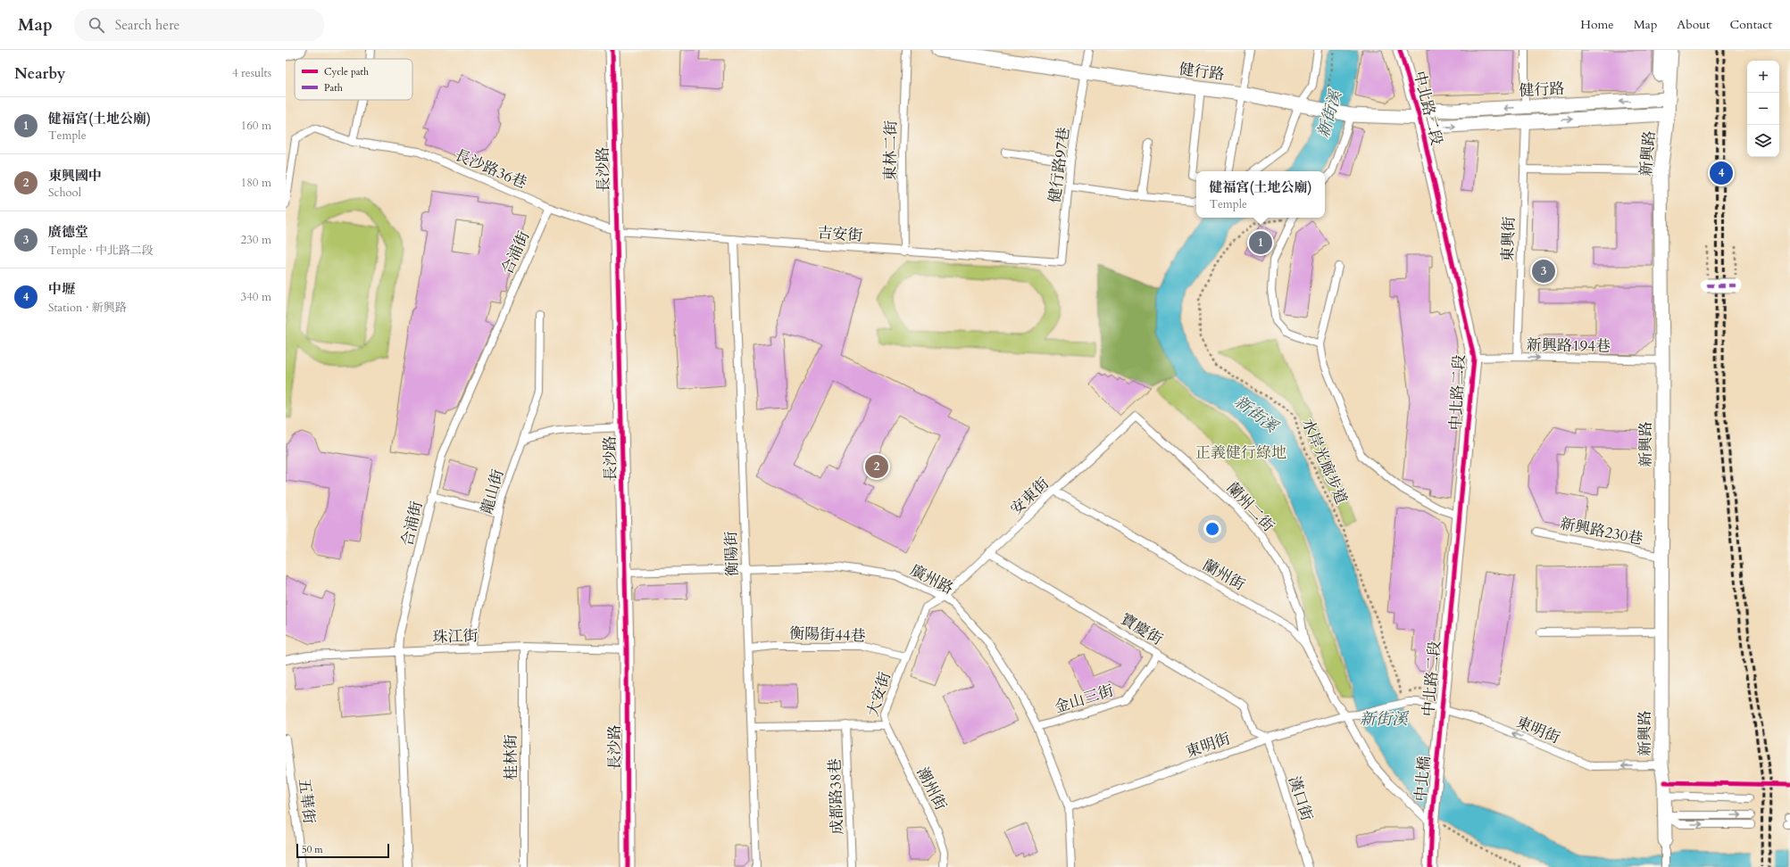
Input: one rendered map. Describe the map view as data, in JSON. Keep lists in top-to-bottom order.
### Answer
{
  "streets": {
    "street": [
      "健行路",
      "中北路二段",
      "新興路",
      "長沙路",
      "中北橋"
    ],
    "lane": [
      "東林二街",
      "健行路97巷",
      "長沙路36巷",
      "吉安街",
      "東興街",
      "合浦街",
      "新興路194巷",
      "龍山街",
      "安東街",
      "蘭州二街",
      "新興路230巷",
      "衡陽街",
      "蘭州街",
      "廣州路",
      "寶慶街",
      "衡陽街44巷",
      "珠江街",
      "大安街",
      "金山三街",
      "東明街",
      "桂林街",
      "潮州街",
      "成都路38巷",
      "漢口街",
      "五華街"
    ],
    "path": ["水岸光廊步道"]
  },
  "crossings": [
    ["健行路", "中北路二段"],
    ["健行路", "新興路"],
    ["健行路", "健行路97巷"],
    ["健行路", "東興街"],
    ["中北路二段", "新興路194巷"],
    ["中北路二段", "東明街"],
    ["中北路二段", "中北橋"],
    ["東林二街", "吉安街"],
    ["新興路", "新興路194巷"],
    ["新興路", "新興路230巷"],
    ["新興路", "東明街"],
    ["健行路97巷", "吉安街"],
    ["長沙路36巷", "長沙路"],
    ["長沙路36巷", "吉安街"],
    ["長沙路36巷", "合浦街"],
    ["長沙路", "吉安街"],
    ["長沙路", "廣州路"],
    ["長沙路", "珠江街"],
    ["吉安街", "衡陽街"],
    ["東興街", "新興路194巷"],
    ["合浦街", "珠江街"],
    ["龍山街", "珠江街"],
    ["安東街", "蘭州二街"],
    ["安東街", "蘭州街"],
    ["安東街", "廣州路"],
    ["安東街", "寶慶街"],
    ["安東街", "大安街"],
    ["蘭州二街", "蘭州街"],
    ["衡陽街", "廣州路"],
    ["衡陽街", "衡陽街44巷"],
    ["衡陽街", "大安街"],
    ["蘭州街", "東明街"],
    ["蘭州街", "中北橋"],
    ["廣州路", "大安街"],
    ["廣州路", "金山三街"],
    ["廣州路", "東明街"],
    ["寶慶街", "金山三街"],
    ["寶慶街", "東明街"],
    ["寶慶街", "漢口街"],
    ["衡陽街44巷", "大安街"],
    ["珠江街", "桂林街"],
    ["大安街", "潮州街"],
    ["大安街", "成都路38巷"],
    ["東明街", "漢口街"]
  ],
  "one_way": ["新興路194巷", "東明街"],
  "water": ["新街溪"],
  "parks": ["正義健行綠地"],
  "legend": ["Cycle path", "Path"],
  "scale_bar": "50 m",
  "page": {
    "header": "Map",
    "search": "Search here",
    "nav": [
      "Home",
      "Map",
      "About",
      "Contact"
    ],
    "heading": ["Nearby", "4 results"],
    "map_buttons": ["+", "−"],
    "list": [
      {
        "mark": "1",
        "name": "健福宮(土地公廟)",
        "note": "Temple",
        "value": "160 m"
      },
      {
        "mark": "2",
        "name": "東興國中",
        "note": "School",
        "value": "180 m"
      },
      {
        "mark": "3",
        "name": "廣德堂",
        "note": "Temple · 中北路二段",
        "value": "230 m"
      },
      {
        "mark": "4",
        "name": "中壢",
        "note": "Station · 新興路",
        "value": "340 m"
      }
    ],
    "pins": [
      "4",
      "1",
      "3",
      "2"
    ],
    "popup": ["健福宮(土地公廟)", "Temple"],
    "scale": "50 m"
  }
}
